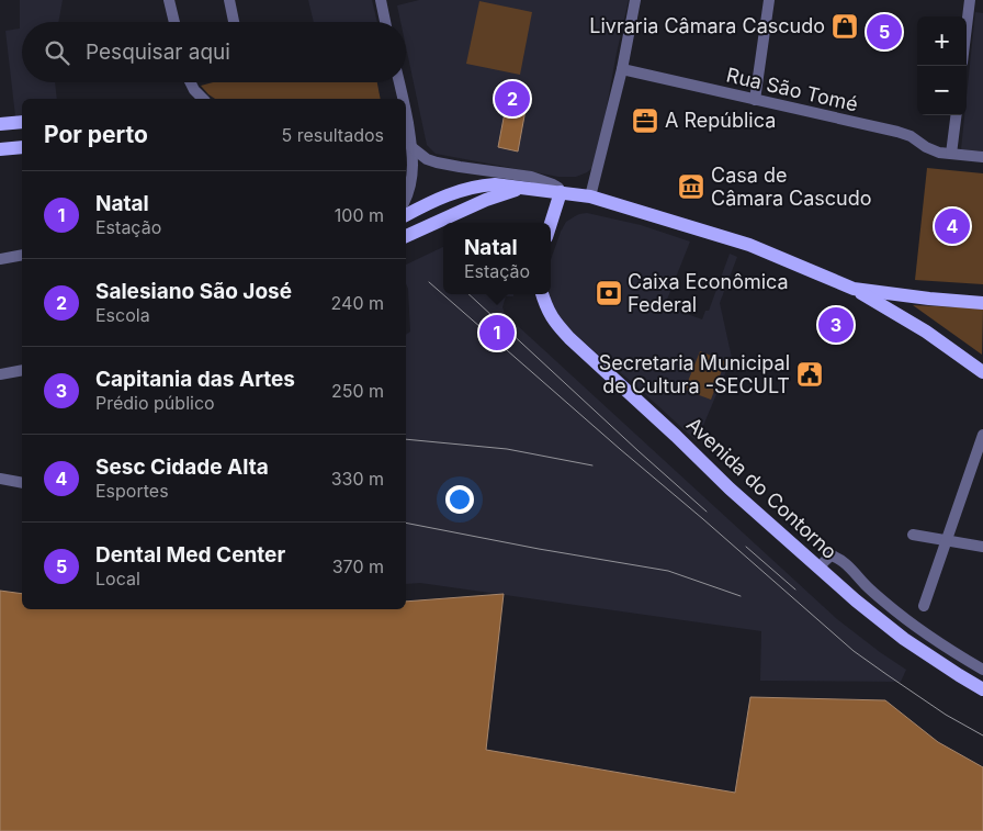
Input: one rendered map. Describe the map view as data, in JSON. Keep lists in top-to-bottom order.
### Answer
{
  "streets": {
    "main road": ["Avenida do Contorno"],
    "street": ["Rua São Tomé"]
  },
  "places": {
    "shop": ["Livraria Câmara Cascudo"],
    "office": ["A República"],
    "museum": ["Casa de Câmara Cascudo"],
    "bank": ["Caixa Econômica Federal"],
    "public building": ["Secretaria Municipal de Cultura -SECULT"]
  },
  "page": {
    "pins": [
      "5",
      "2",
      "4",
      "3",
      "1"
    ],
    "map_buttons": ["+", "−"],
    "search": "Pesquisar aqui",
    "heading": ["Por perto", "5 resultados"],
    "list": [
      {
        "mark": "1",
        "name": "Natal",
        "note": "Estação",
        "value": "100 m"
      },
      {
        "mark": "2",
        "name": "Salesiano São José",
        "note": "Escola",
        "value": "240 m"
      },
      {
        "mark": "3",
        "name": "Capitania das Artes",
        "note": "Prédio público",
        "value": "250 m"
      },
      {
        "mark": "4",
        "name": "Sesc Cidade Alta",
        "note": "Esportes",
        "value": "330 m"
      },
      {
        "mark": "5",
        "name": "Dental Med Center",
        "note": "Local",
        "value": "370 m"
      }
    ],
    "popup": ["Natal", "Estação"]
  }
}
